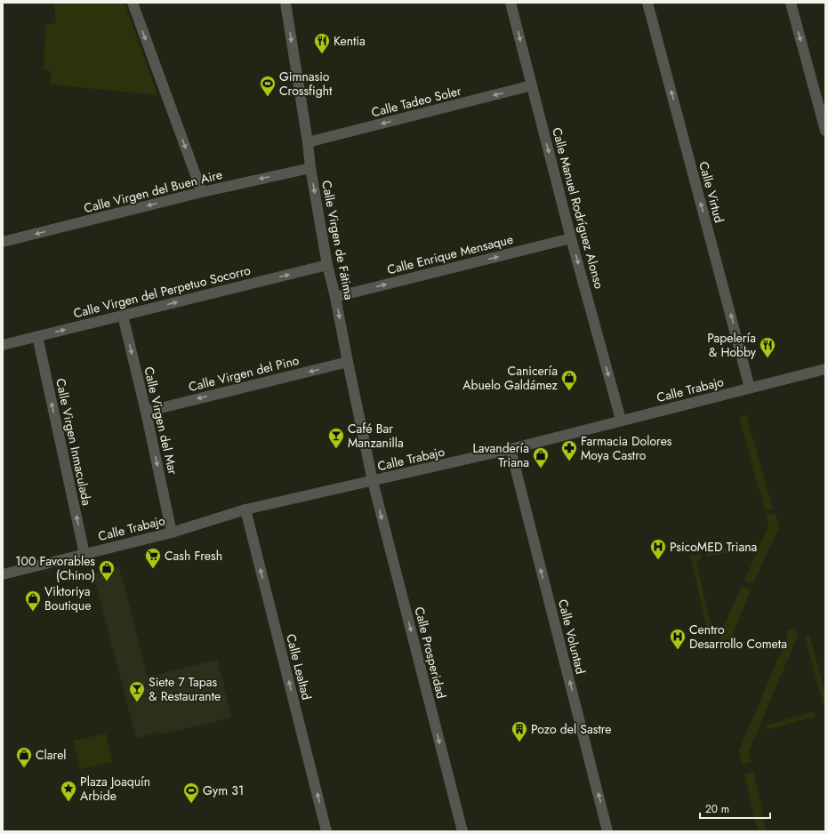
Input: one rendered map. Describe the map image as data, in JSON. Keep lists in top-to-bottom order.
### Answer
{
  "streets": {
    "street": [
      "Calle Tadeo Soler",
      "Calle Virgen del Buen Aire",
      "Calle Virtud",
      "Calle Manuel Rodríguez Alonso",
      "Calle Virgen de Fátima",
      "Calle Enrique Mensaque",
      "Calle Virgen del Perpetuo Socorro",
      "Calle Virgen del Pino",
      "Calle Trabajo",
      "Calle Virgen del Mar",
      "Calle Virgen Inmaculada",
      "Calle Voluntad",
      "Calle Prosperidad",
      "Calle Lealtad"
    ]
  },
  "crossings": [
    ["Calle Tadeo Soler", "Calle Manuel Rodríguez Alonso"],
    ["Calle Tadeo Soler", "Calle Virgen de Fátima"],
    ["Calle Virgen del Buen Aire", "Calle Virgen de Fátima"],
    ["Calle Virtud", "Calle Trabajo"],
    ["Calle Manuel Rodríguez Alonso", "Calle Enrique Mensaque"],
    ["Calle Manuel Rodríguez Alonso", "Calle Trabajo"],
    ["Calle Virgen de Fátima", "Calle Enrique Mensaque"],
    ["Calle Virgen de Fátima", "Calle Virgen del Perpetuo Socorro"],
    ["Calle Virgen de Fátima", "Calle Virgen del Pino"],
    ["Calle Virgen de Fátima", "Calle Trabajo"],
    ["Calle Virgen de Fátima", "Calle Prosperidad"],
    ["Calle Virgen del Perpetuo Socorro", "Calle Virgen del Mar"],
    ["Calle Virgen del Perpetuo Socorro", "Calle Virgen Inmaculada"],
    ["Calle Virgen del Pino", "Calle Virgen del Mar"],
    ["Calle Trabajo", "Calle Virgen del Mar"],
    ["Calle Trabajo", "Calle Virgen Inmaculada"],
    ["Calle Trabajo", "Calle Voluntad"],
    ["Calle Trabajo", "Calle Prosperidad"],
    ["Calle Trabajo", "Calle Lealtad"]
  ],
  "one_way": [
    "Calle Tadeo Soler",
    "Calle Virgen del Buen Aire",
    "Calle Virtud",
    "Calle Manuel Rodríguez Alonso",
    "Calle Virgen de Fátima",
    "Calle Enrique Mensaque",
    "Calle Virgen del Perpetuo Socorro",
    "Calle Virgen del Pino",
    "Calle Virgen del Mar",
    "Calle Virgen Inmaculada",
    "Calle Voluntad",
    "Calle Prosperidad",
    "Calle Lealtad"
  ],
  "places": {
    "restaurant": ["Kentia", "Papelería & Hobby"],
    "sports": ["Gimnasio Crossfight", "Gym 31"],
    "shop": [
      "Canicería Abuelo Galdámez",
      "Lavandería Triana",
      "100 Favorables (Chino)",
      "Viktoriya Boutique",
      "Clarel"
    ],
    "bar": ["Café Bar Manzanilla", "Siete 7 Tapas & Restaurante"],
    "pharmacy": ["Farmacia Dolores Moya Castro"],
    "hospital": ["PsicoMED Triana", "Centro Desarrollo Cometa"],
    "supermarket": ["Cash Fresh"],
    "building": ["Pozo del Sastre"],
    "place": ["Plaza Joaquín Arbide"]
  },
  "scale_bar": "20 m"
}
